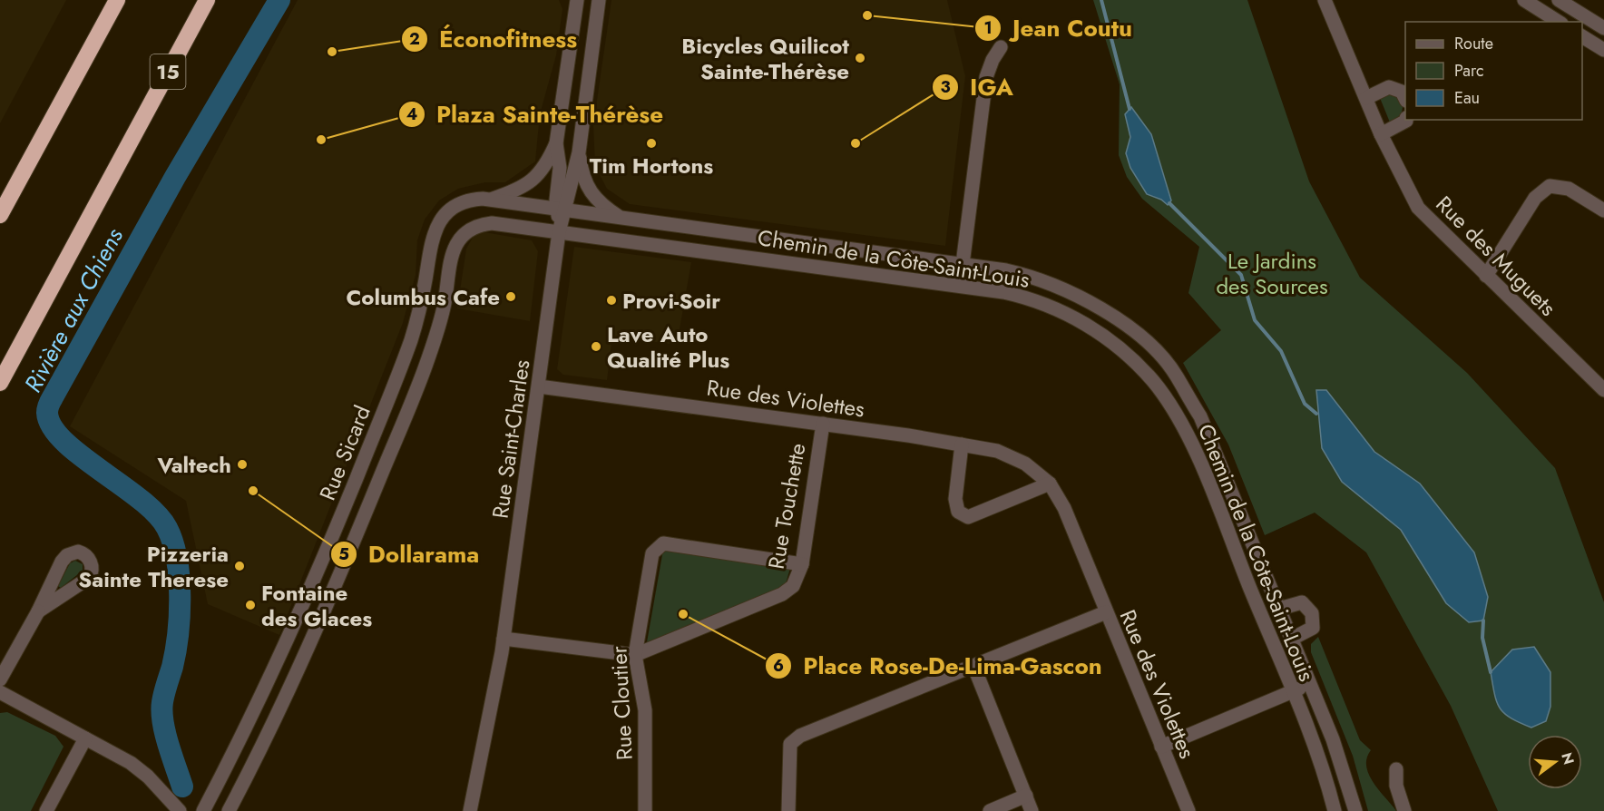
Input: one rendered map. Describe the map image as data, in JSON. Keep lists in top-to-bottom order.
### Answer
{
  "streets": {
    "highway": ["15"],
    "street": [
      "Rue des Muguets",
      "Chemin de la Côte-Saint-Louis",
      "Rue des Violettes",
      "Rue Saint-Charles",
      "Rue Sicard",
      "Rue Touchette",
      "Rue Cloutier"
    ]
  },
  "crossings": [
    ["Chemin de la Côte-Saint-Louis", "Rue Saint-Charles"],
    ["Chemin de la Côte-Saint-Louis", "Rue Sicard"],
    ["Rue des Violettes", "Rue Saint-Charles"],
    ["Rue des Violettes", "Rue Touchette"],
    ["Rue Saint-Charles", "Rue Sicard"],
    ["Rue Saint-Charles", "Rue Touchette"],
    ["Rue Touchette", "Rue Cloutier"]
  ],
  "water": ["Rivière aux Chiens"],
  "parks": ["Le Jardins des Sources"],
  "places": [
    "Jean Coutu",
    "Éconofitness",
    "Bicycles Quilicot Sainte-Thérèse",
    "Plaza Sainte-Thérèse",
    "Tim Hortons",
    "IGA",
    "Columbus Cafe",
    "Provi-Soir",
    "Lave Auto Qualité Plus",
    "Valtech",
    "Dollarama",
    "Pizzeria Sainte Therese",
    "Fontaine des Glaces",
    "Place Rose-De-Lima-Gascon"
  ],
  "legend": ["Route", "Parc", "Eau"],
  "north": "right"
}
